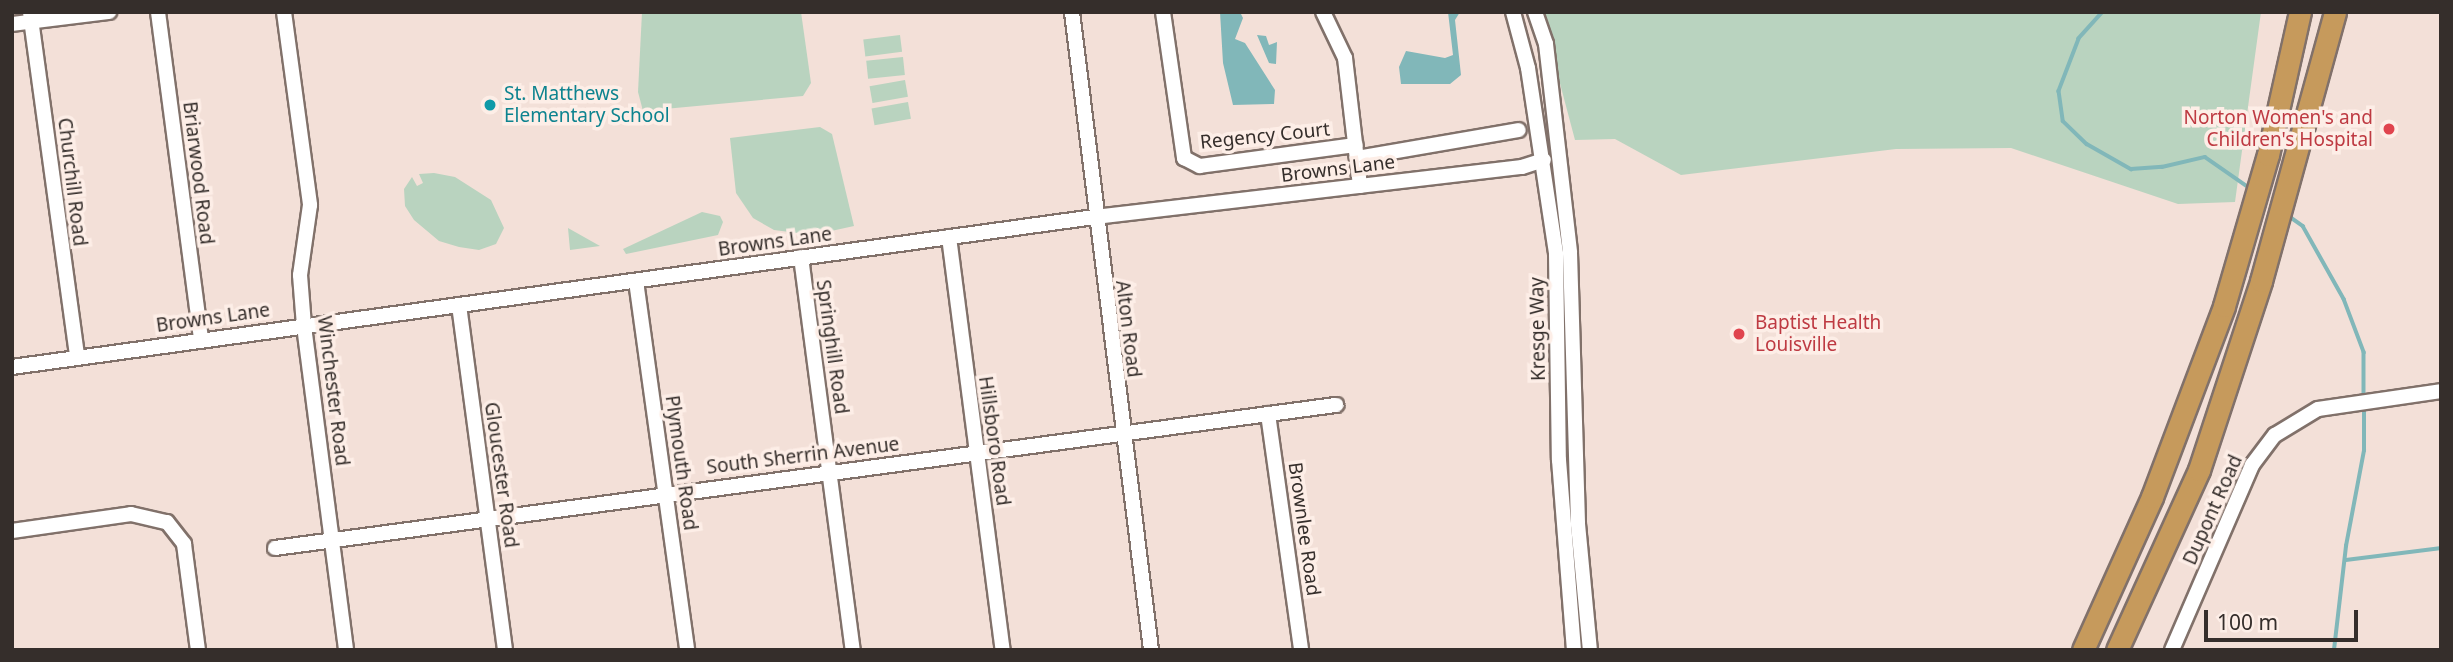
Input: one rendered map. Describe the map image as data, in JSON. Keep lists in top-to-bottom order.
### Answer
{
  "streets": {
    "street": [
      "Regency Court",
      "Browns Lane",
      "Briarwood Road",
      "Churchill Road",
      "Alton Road",
      "Kresge Way",
      "Springhill Road",
      "Winchester Road",
      "Hillsboro Road",
      "South Sherrin Avenue",
      "Plymouth Road",
      "Gloucester Road",
      "Dupont Road",
      "Brownlee Road"
    ]
  },
  "crossings": [
    ["Browns Lane", "Briarwood Road"],
    ["Browns Lane", "Churchill Road"],
    ["Browns Lane", "Alton Road"],
    ["Browns Lane", "Kresge Way"],
    ["Browns Lane", "Springhill Road"],
    ["Browns Lane", "Winchester Road"],
    ["Browns Lane", "Hillsboro Road"],
    ["Browns Lane", "Plymouth Road"],
    ["Browns Lane", "Gloucester Road"],
    ["Alton Road", "South Sherrin Avenue"],
    ["Springhill Road", "South Sherrin Avenue"],
    ["Winchester Road", "South Sherrin Avenue"],
    ["Hillsboro Road", "South Sherrin Avenue"],
    ["South Sherrin Avenue", "Plymouth Road"],
    ["South Sherrin Avenue", "Gloucester Road"],
    ["South Sherrin Avenue", "Brownlee Road"]
  ],
  "places": ["St. Matthews Elementary School", "Norton Women's and Children's Hospital", "Baptist Health Louisville"],
  "scale_bar": "100 m"
}
